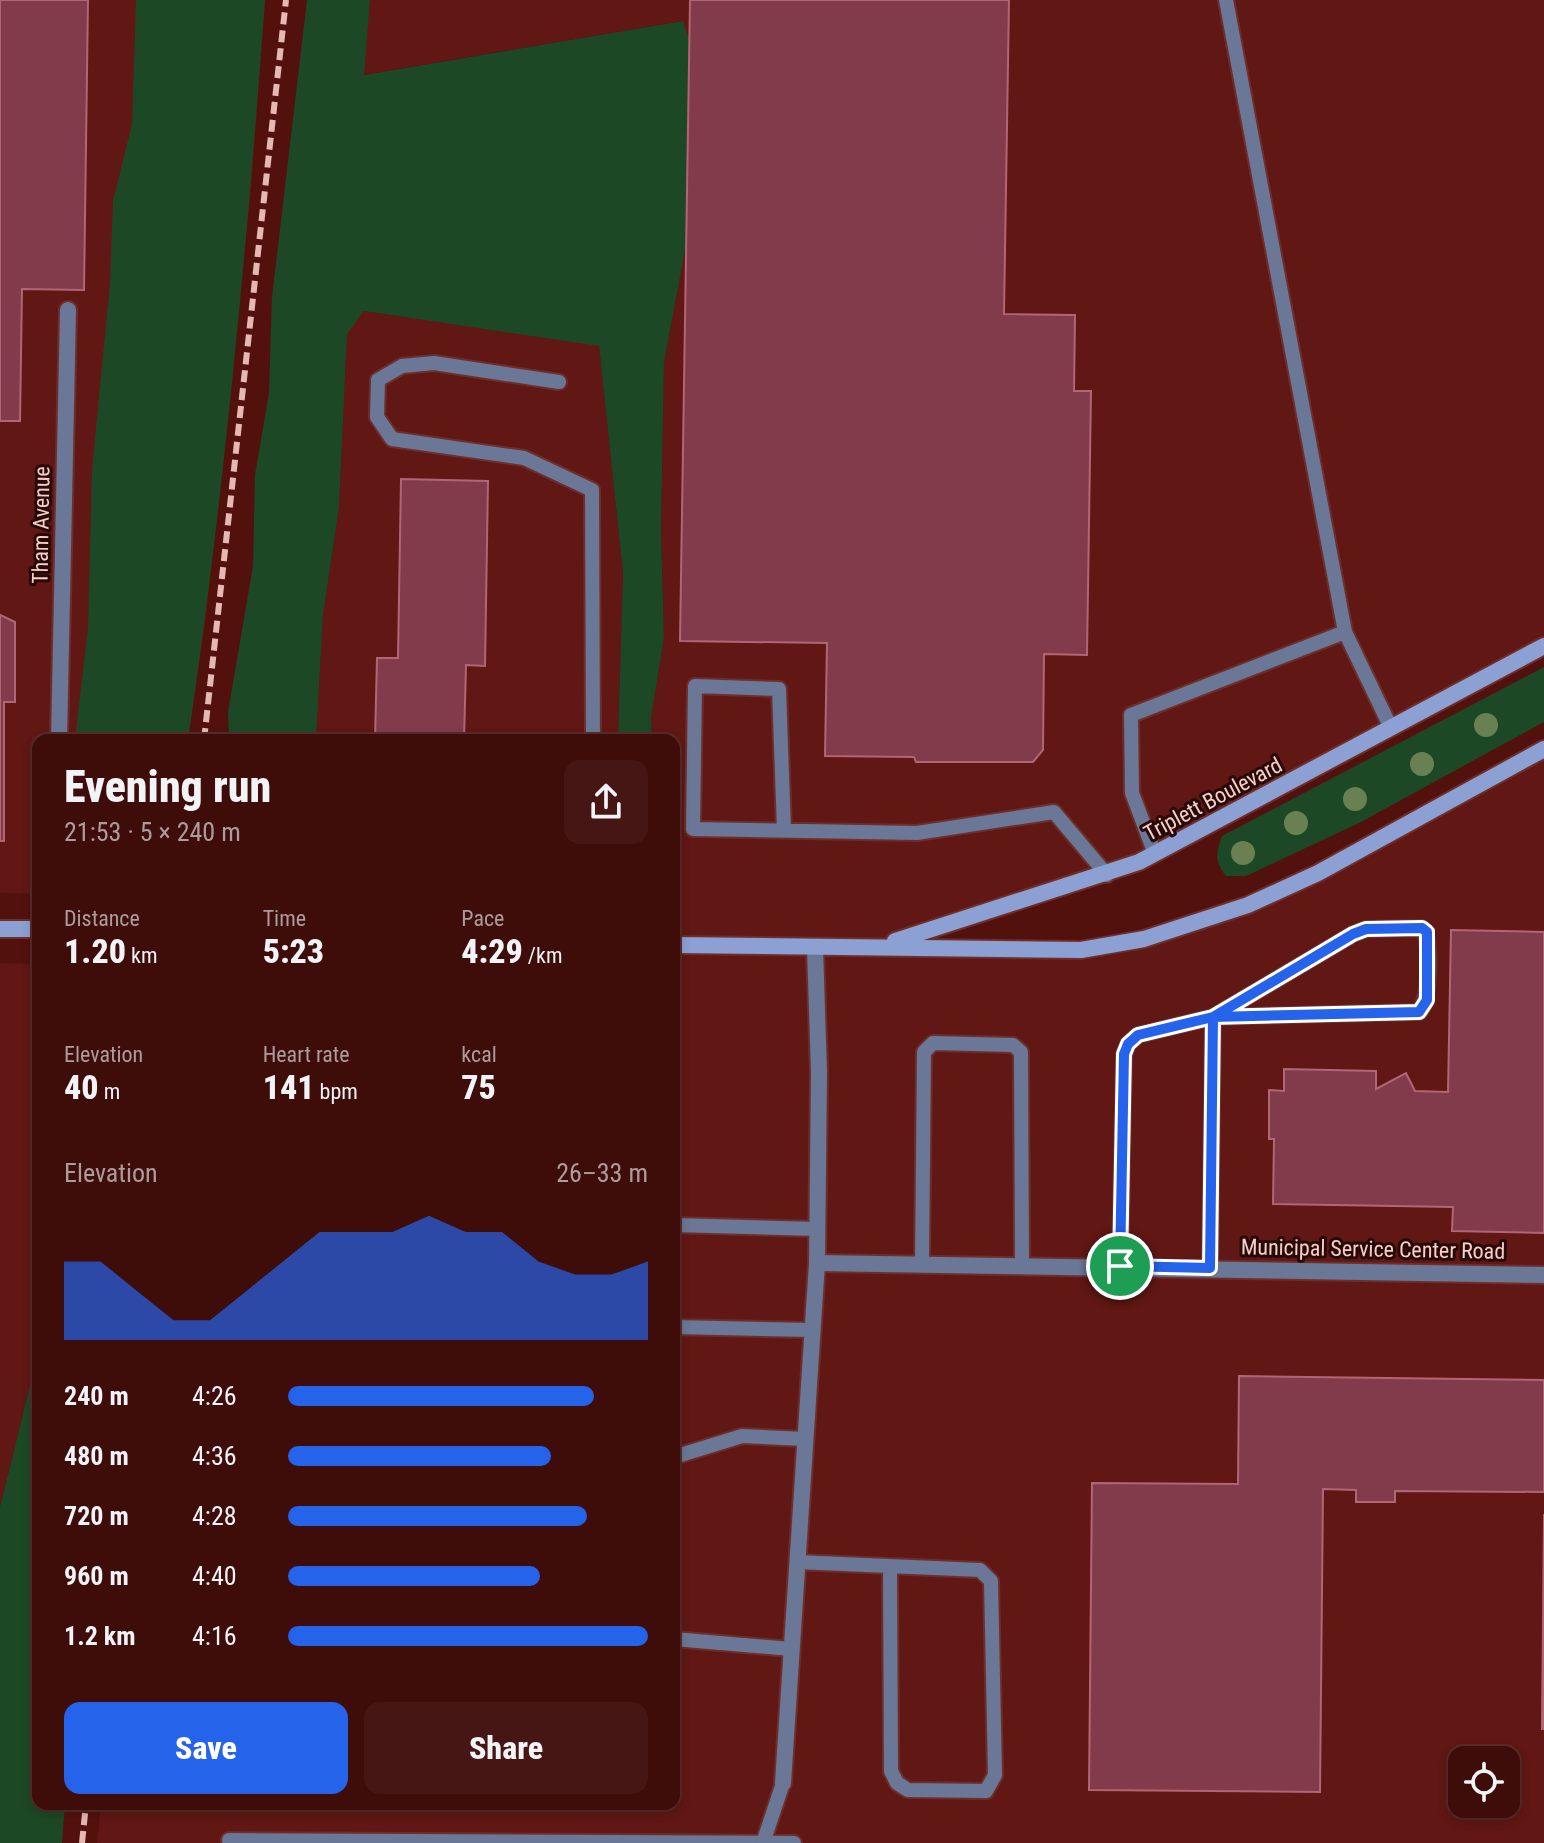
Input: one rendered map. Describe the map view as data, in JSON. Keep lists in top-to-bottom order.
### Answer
{
  "streets": {
    "main road": ["Triplett Boulevard"],
    "street": ["Tham Avenue", "Municipal Service Center Road"]
  },
  "page": {
    "heading": ["Evening run", "21:53 · 5 × 240 m"],
    "stats": [
      ["Distance", "1.20 km"],
      ["Time", "5:23"],
      ["Pace", "4:29 /km"],
      ["Elevation", "40 m"],
      ["Heart rate", "141 bpm"],
      ["kcal", "75"]
    ],
    "chart": ["Elevation", "26–33 m"],
    "list": [
      {
        "name": "240 m",
        "note": "4:26"
      },
      {
        "name": "480 m",
        "note": "4:36"
      },
      {
        "name": "720 m",
        "note": "4:28"
      },
      {
        "name": "960 m",
        "note": "4:40"
      },
      {
        "name": "1.2 km",
        "note": "4:16"
      }
    ],
    "buttons": ["Save", "Share"]
  }
}
